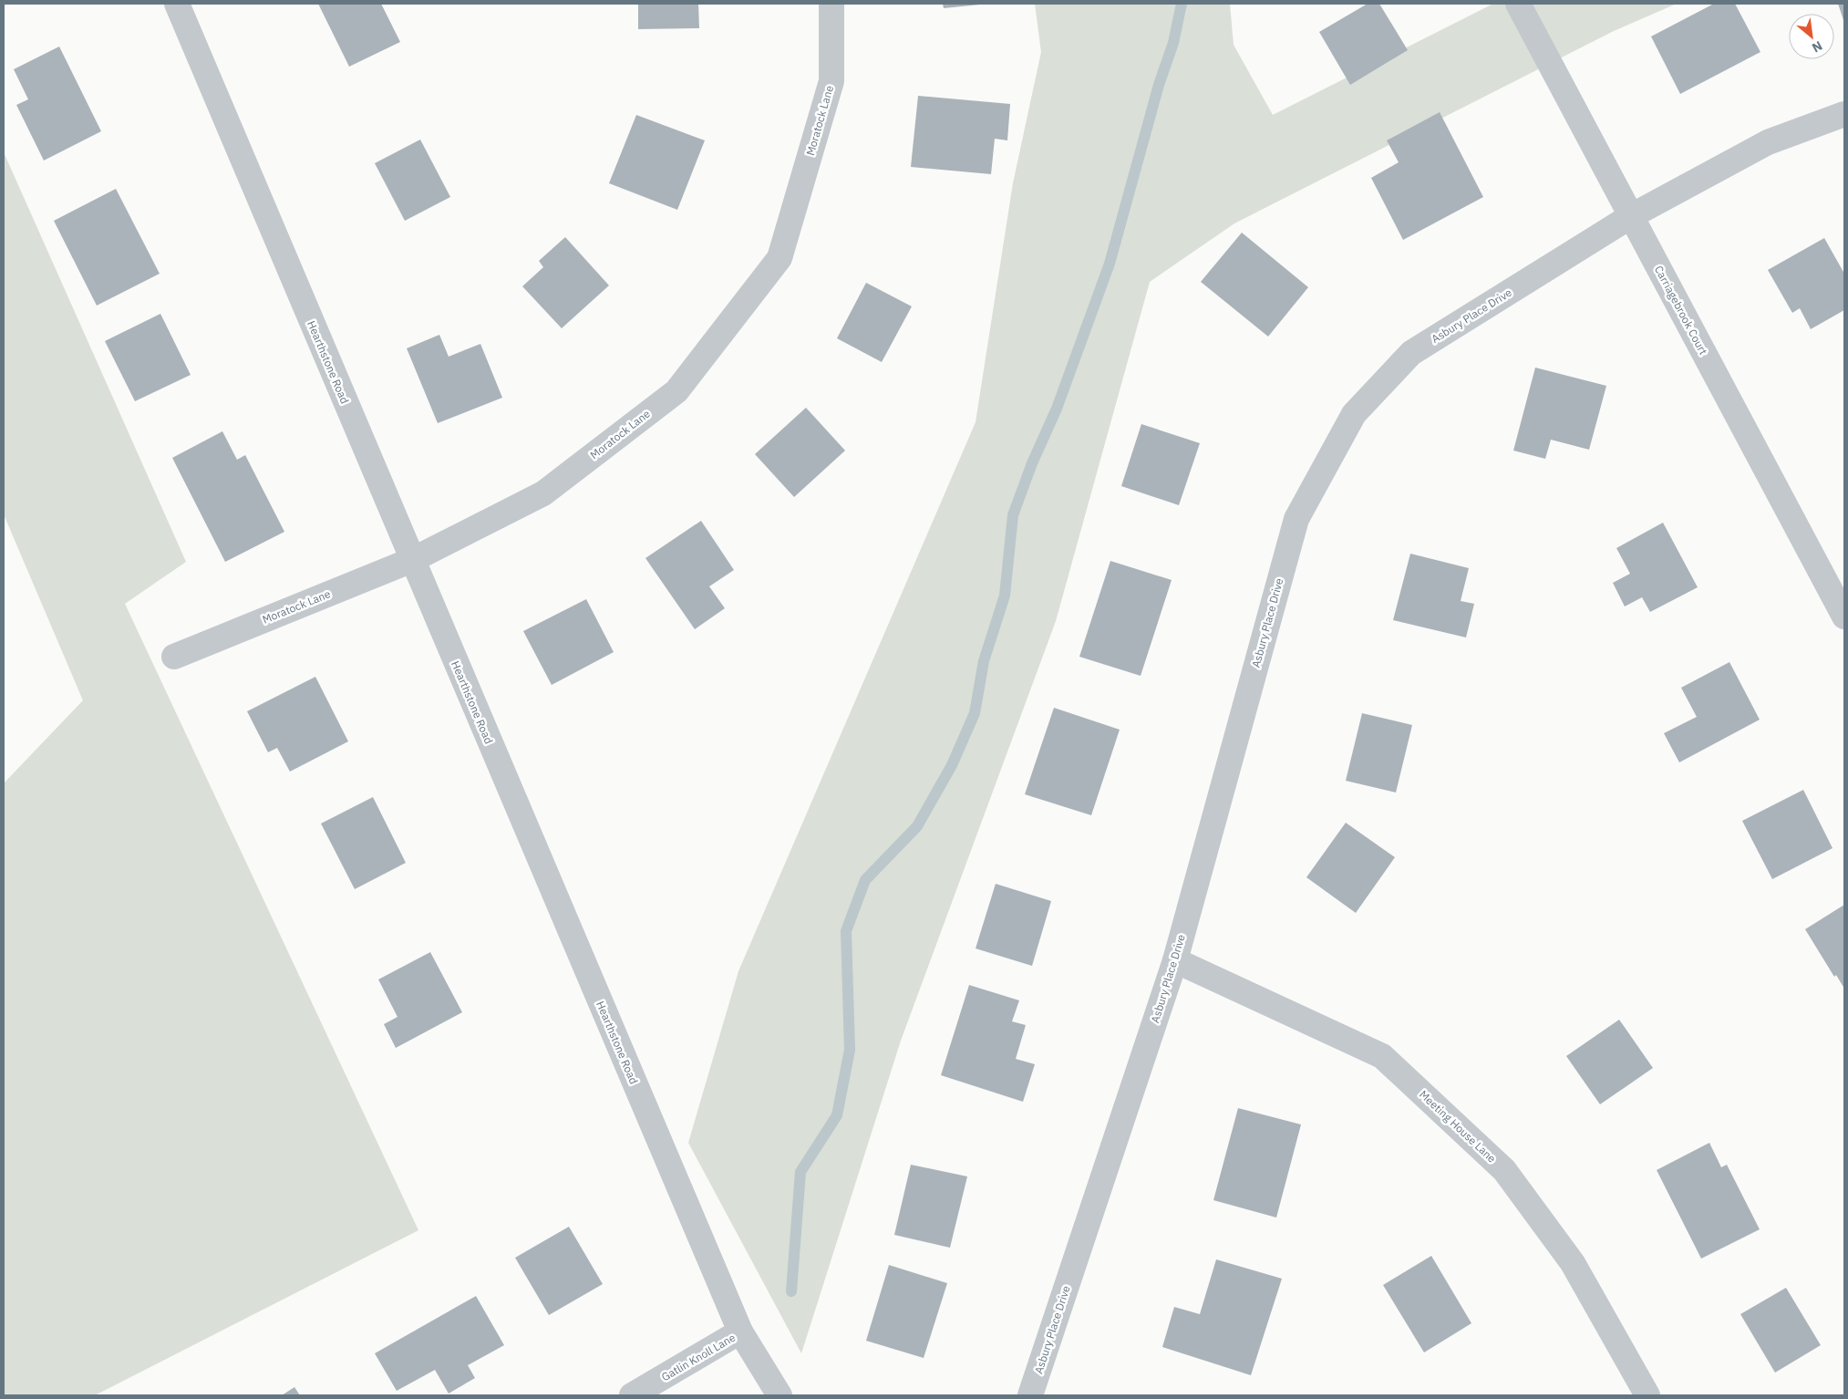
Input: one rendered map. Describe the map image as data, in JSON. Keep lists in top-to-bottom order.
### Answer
{
  "streets": {
    "street": [
      "Moratock Lane",
      "Carriagebrook Court",
      "Asbury Place Drive",
      "Hearthstone Road",
      "Meeting House Lane",
      "Gatlin Knoll Lane"
    ]
  },
  "crossings": [
    ["Moratock Lane", "Hearthstone Road"],
    ["Carriagebrook Court", "Asbury Place Drive"],
    ["Asbury Place Drive", "Meeting House Lane"],
    ["Hearthstone Road", "Gatlin Knoll Lane"]
  ],
  "north": "bottom right"
}
